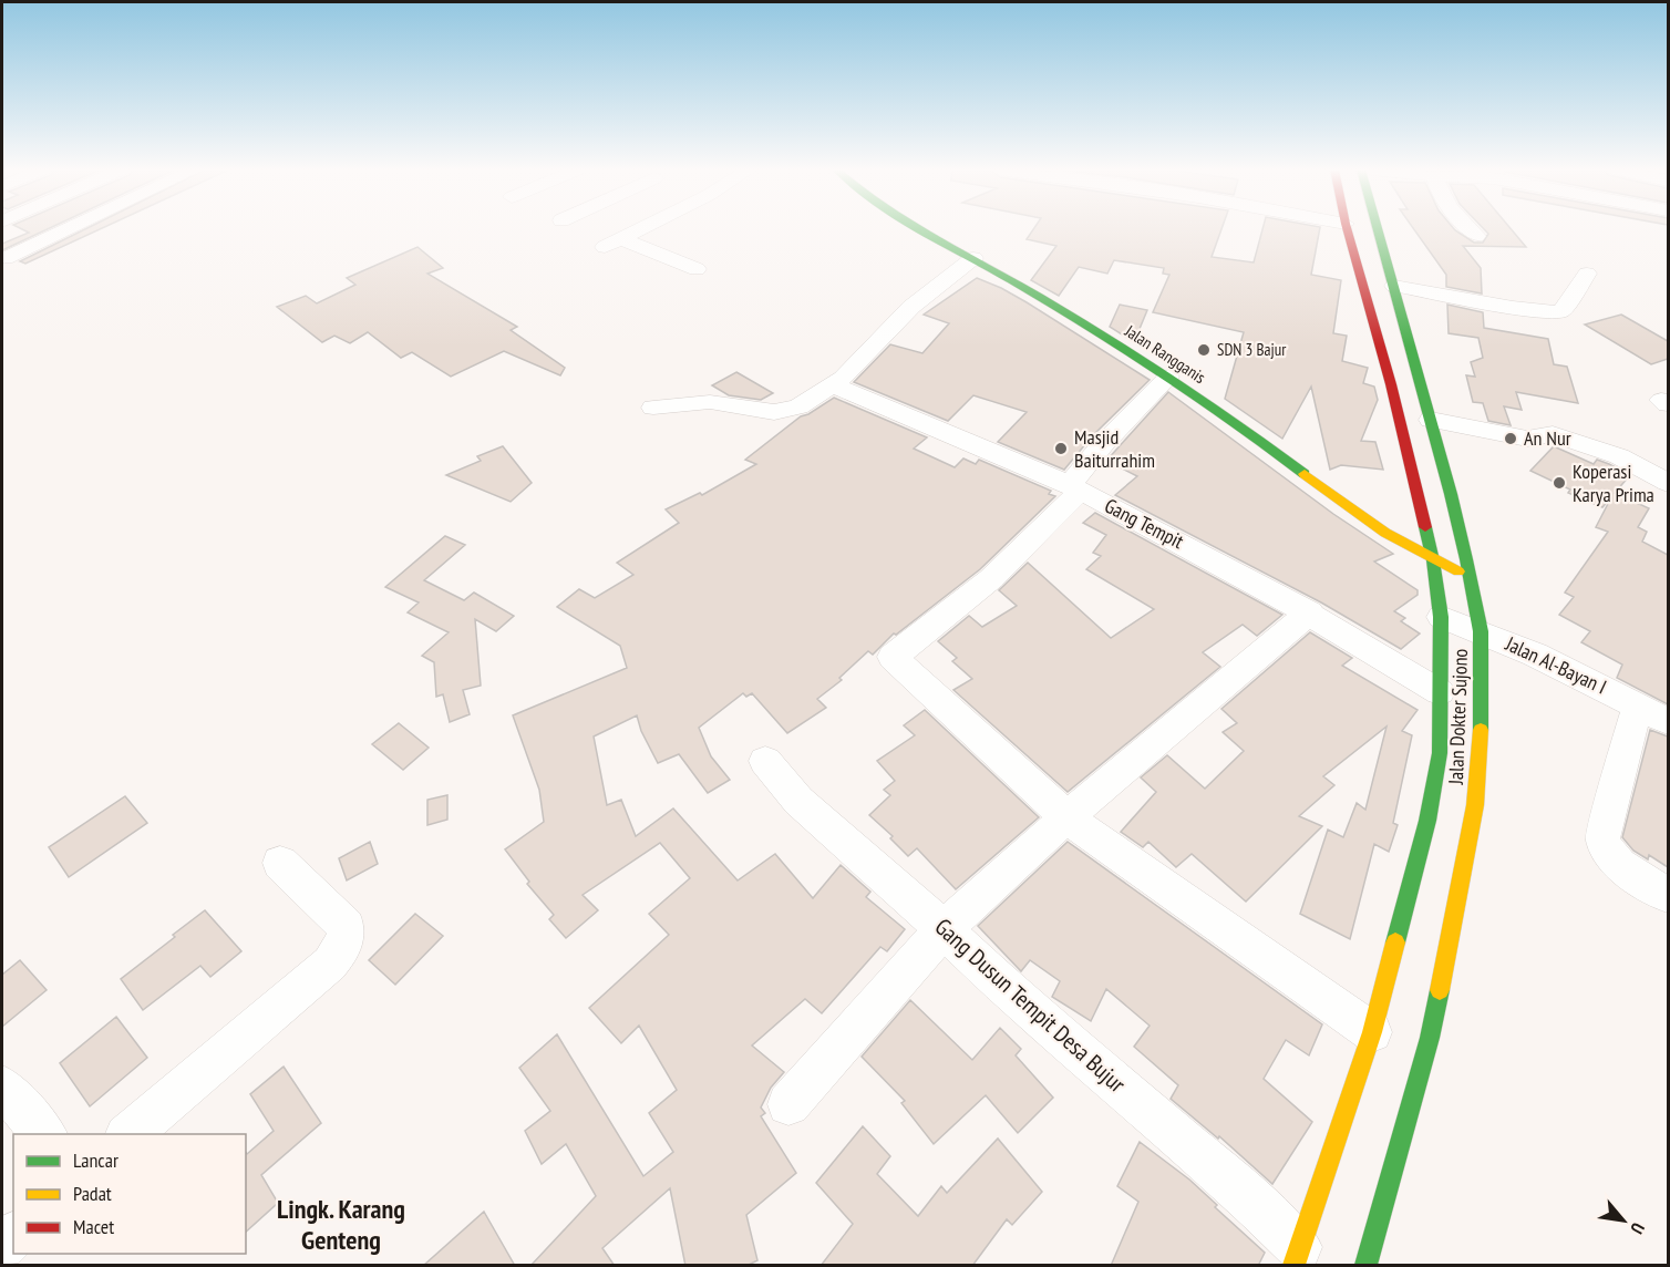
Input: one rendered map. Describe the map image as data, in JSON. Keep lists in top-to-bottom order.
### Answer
{
  "streets": {
    "main road": ["Jalan Rangganis", "Jalan Dokter Sujono"],
    "street": ["Gang Tempit", "Jalan Al-Bayan I", "Gang Dusun Tempit Desa Bujur"]
  },
  "crossings": [
    ["Jalan Rangganis", "Jalan Dokter Sujono"],
    ["Jalan Al-Bayan I", "Jalan Dokter Sujono"]
  ],
  "districts": ["Lingk. Karang Genteng"],
  "places": [
    "SDN 3 Bajur",
    "An Nur",
    "Masjid Baiturrahim",
    "Koperasi Karya Prima"
  ],
  "legend": ["Lancar", "Padat", "Macet"],
  "north": "bottom right"
}
